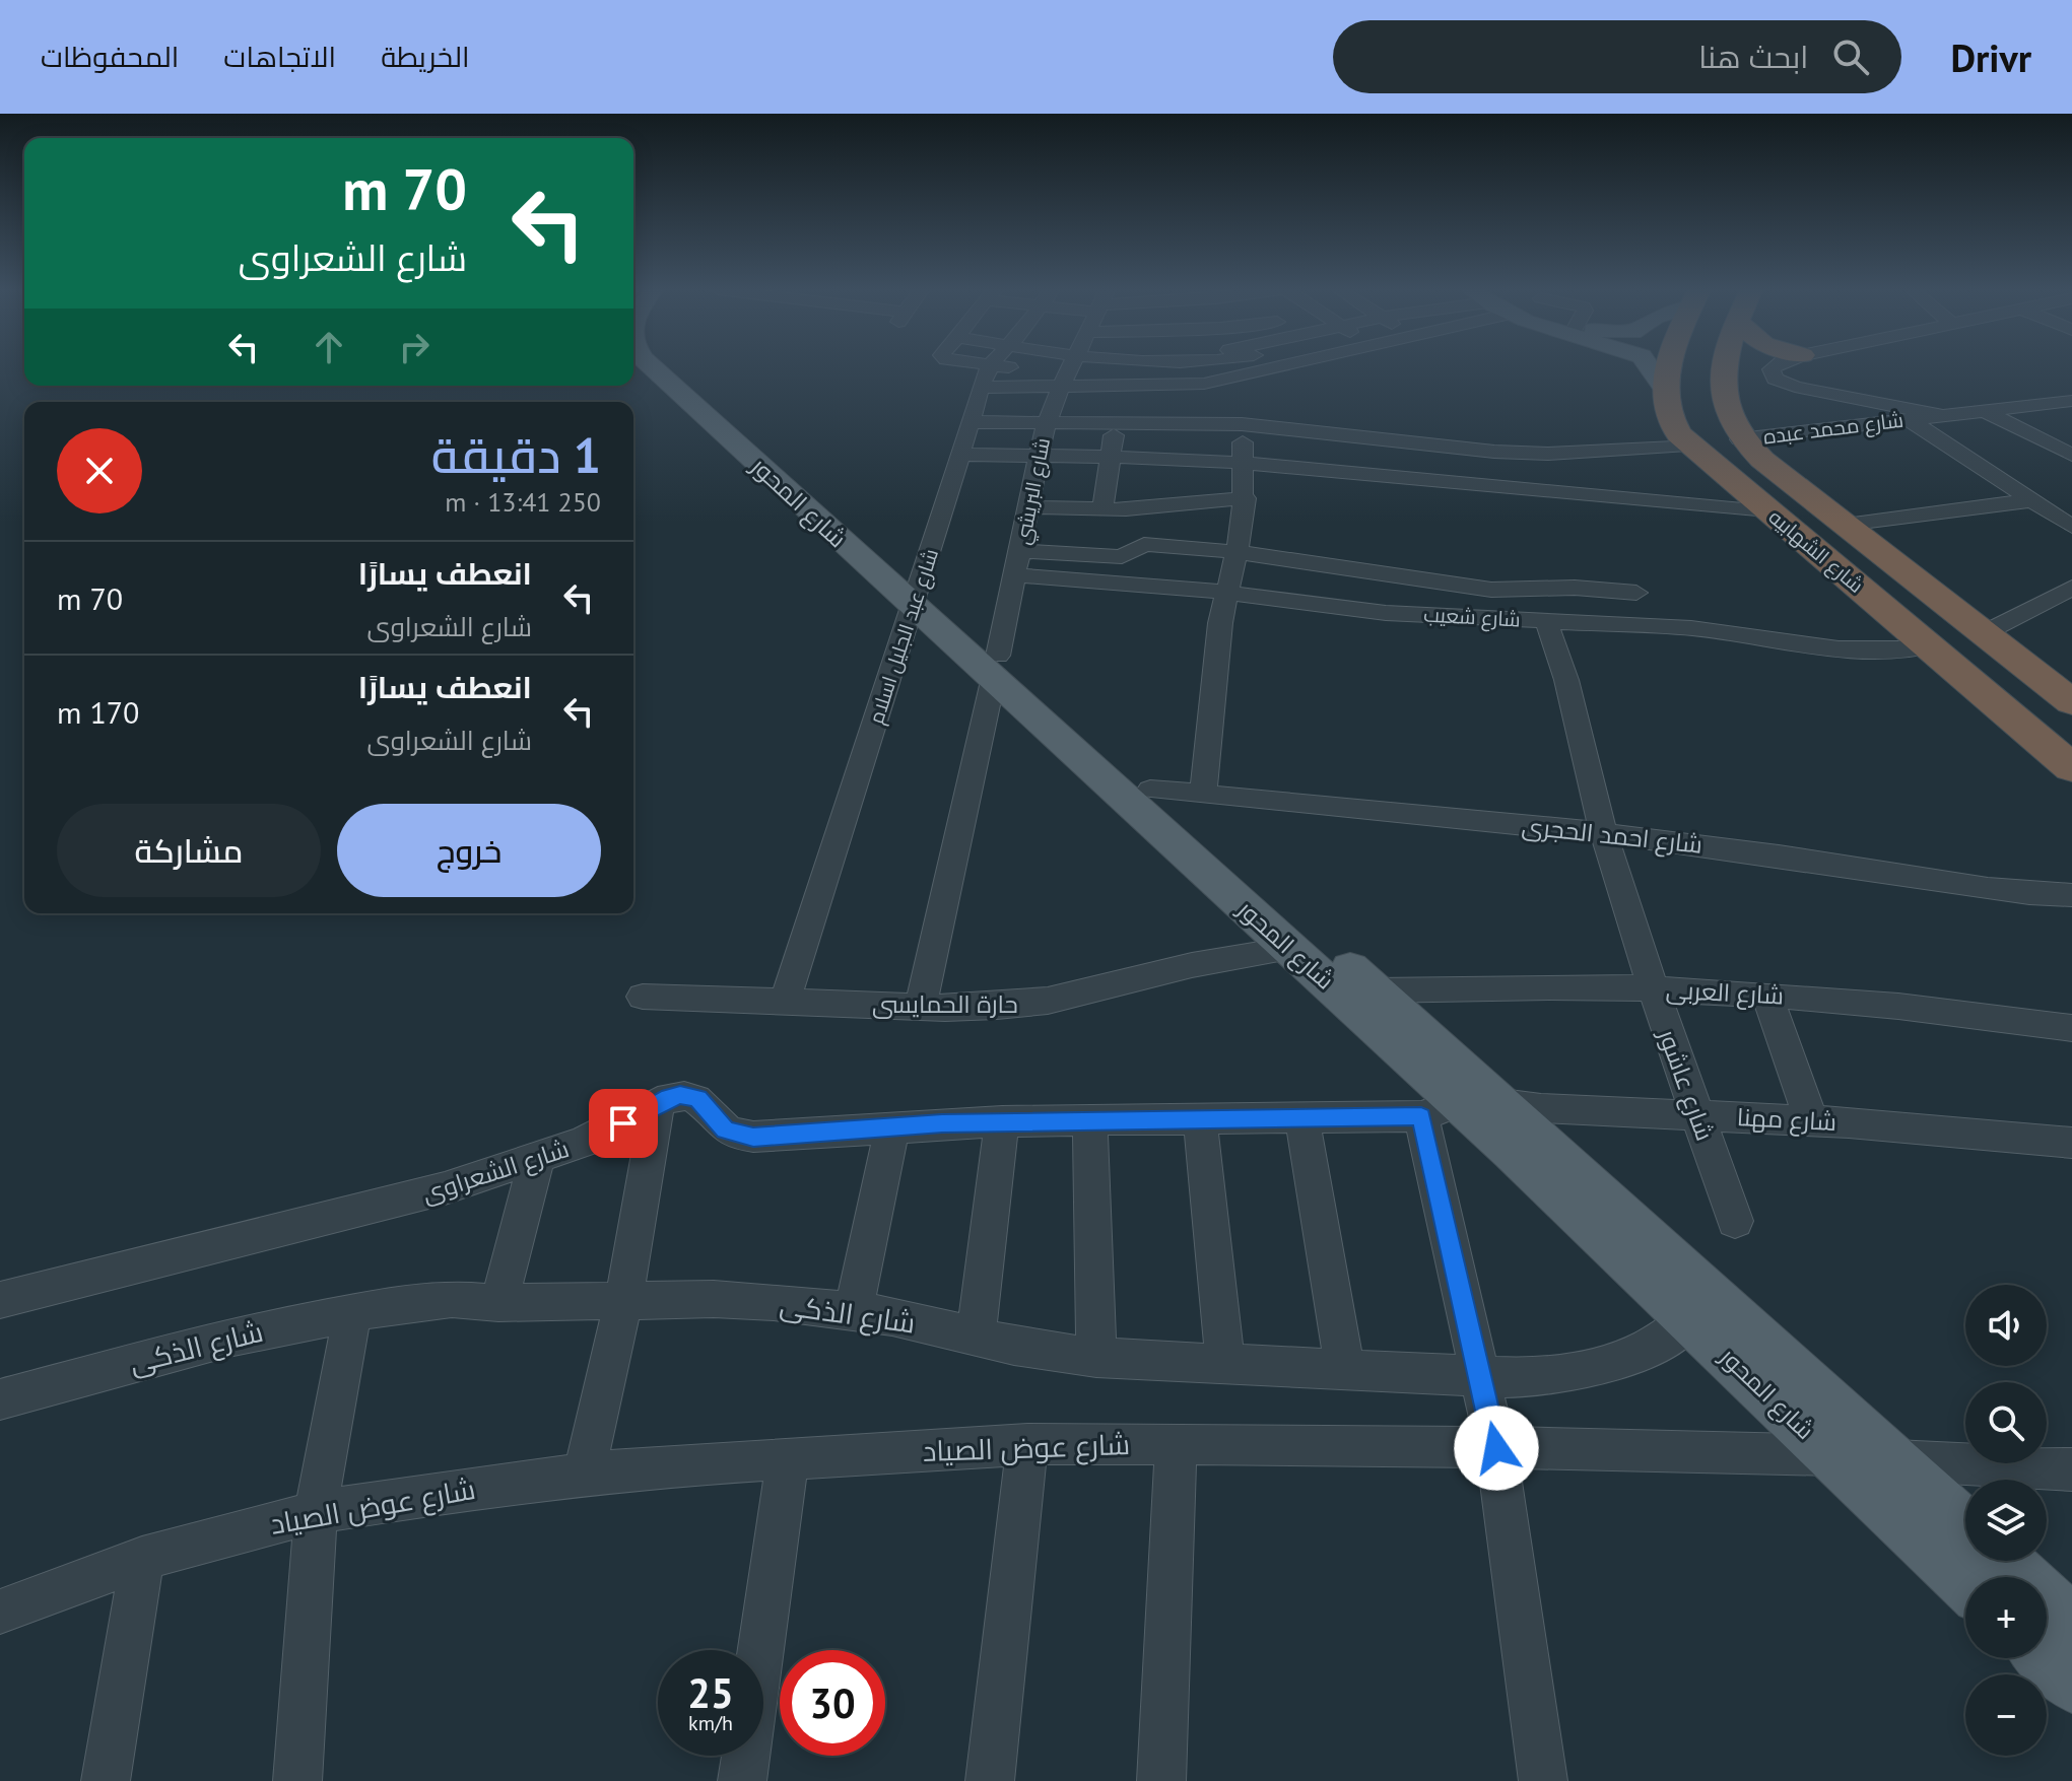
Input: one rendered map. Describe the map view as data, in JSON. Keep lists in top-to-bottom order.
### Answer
{
  "streets": {
    "highway": ["شارع الشهابيه"],
    "main road": ["شارع المحور"],
    "street": [
      "شارع محمد عبده",
      "شارع البريشي",
      "شارع شعيب",
      "شارع عبد الجليل اسلام",
      "شارع احمد الحجرى",
      "شارع العربى",
      "حارة الحمايسى",
      "شارع عاشور",
      "شارع مهنا",
      "شارع الشعراوى",
      "شارع الذكى",
      "شارع عوض الصياد"
    ]
  },
  "crossings": [
    ["شارع محمد عبده", "شارع الشهابيه"],
    ["شارع البريشي", "شارع المحور"],
    ["شارع البريشي", "شارع شعيب"],
    ["شارع البريشي", "حارة الحمايسى"],
    ["شارع المحور", "شارع عبد الجليل اسلام"],
    ["شارع المحور", "شارع احمد الحجرى"],
    ["شارع المحور", "شارع العربى"],
    ["شارع المحور", "حارة الحمايسى"],
    ["شارع المحور", "شارع مهنا"],
    ["شارع المحور", "شارع الشعراوى"],
    ["شارع المحور", "شارع الذكى"],
    ["شارع المحور", "شارع عوض الصياد"],
    ["شارع الشهابيه", "شارع شعيب"],
    ["شارع شعيب", "شارع عاشور"],
    ["شارع عبد الجليل اسلام", "حارة الحمايسى"],
    ["شارع احمد الحجرى", "شارع عاشور"],
    ["شارع العربى", "شارع عاشور"],
    ["شارع عاشور", "شارع مهنا"]
  ],
  "page": {
    "header": "Drivr",
    "search": "ابحث هنا",
    "nav": ["الخريطة", "الاتجاهات", "المحفوظات"],
    "turn": ["70 m", "شارع الشعراوى"],
    "heading": ["1 دقيقة", "250 m · 13:41"],
    "list": [
      {
        "name": "انعطف يسارًا",
        "note": "شارع الشعراوى",
        "value": "70 m"
      },
      {
        "name": "انعطف يسارًا",
        "note": "شارع الشعراوى",
        "value": "170 m"
      }
    ],
    "buttons": ["خروج", "مشاركة"],
    "map_buttons": ["+", "−"],
    "speed": "25 km/h",
    "limit": "30"
  }
}
